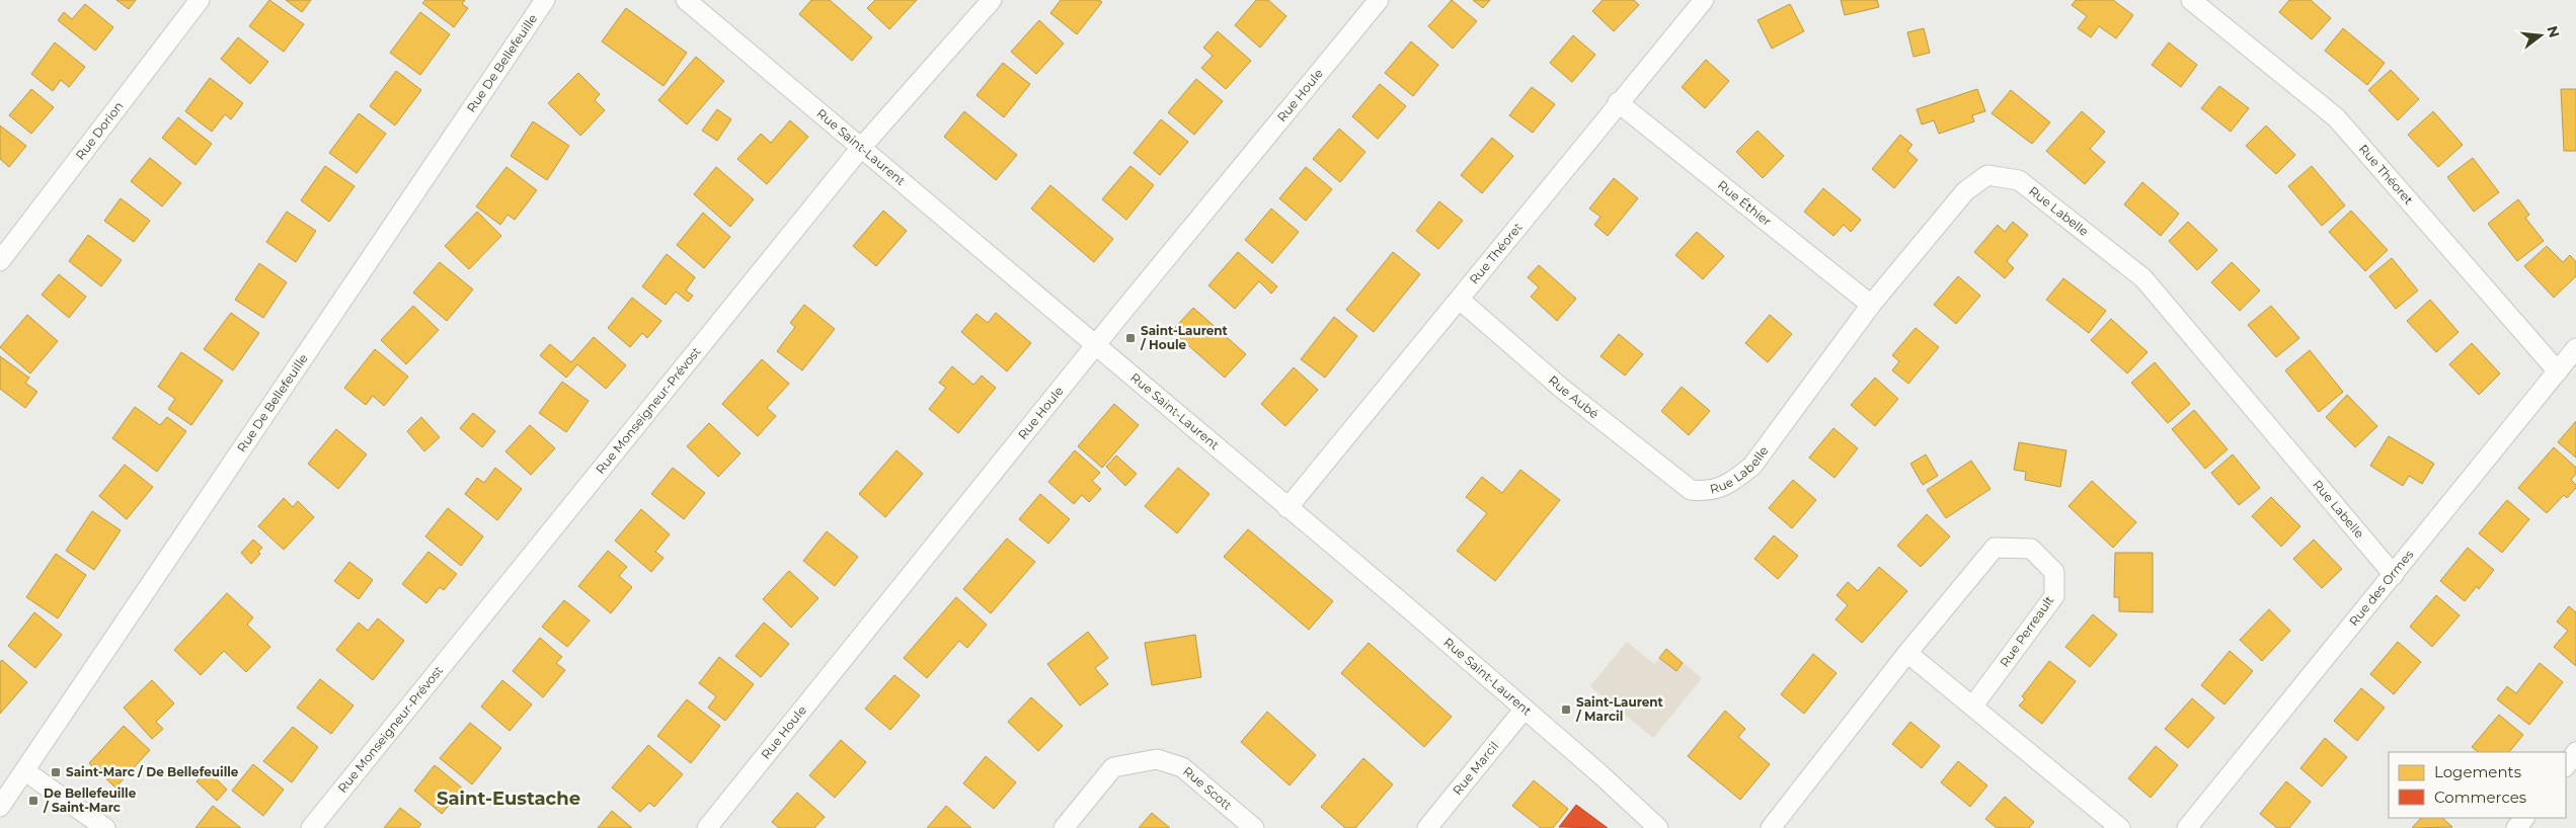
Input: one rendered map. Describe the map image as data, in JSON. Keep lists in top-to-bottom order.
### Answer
{
  "streets": {
    "street": [
      "Rue De Bellefeuille",
      "Rue Houle",
      "Rue Dorion",
      "Rue Saint-Laurent",
      "Rue Théoret",
      "Rue Éthier",
      "Rue Labelle",
      "Rue Aubé",
      "Rue Monseigneur-Prévost",
      "Rue des Ormes",
      "Rue Perreault",
      "Rue Marcil",
      "Rue Scott"
    ]
  },
  "crossings": [
    ["Rue Houle", "Rue Saint-Laurent"],
    ["Rue Saint-Laurent", "Rue Théoret"],
    ["Rue Saint-Laurent", "Rue Monseigneur-Prévost"],
    ["Rue Saint-Laurent", "Rue Marcil"],
    ["Rue Théoret", "Rue Éthier"],
    ["Rue Théoret", "Rue Aubé"],
    ["Rue Théoret", "Rue des Ormes"],
    ["Rue Éthier", "Rue Labelle"],
    ["Rue Labelle", "Rue Aubé"],
    ["Rue Labelle", "Rue des Ormes"]
  ],
  "districts": ["Saint-Eustache"],
  "places": {
    "transit": [
      "Saint-Laurent / Houle",
      "Saint-Laurent / Marcil",
      "Saint-Marc / De Bellefeuille",
      "De Bellefeuille / Saint-Marc"
    ]
  },
  "legend": ["Logements", "Commerces"],
  "north": "right"
}
